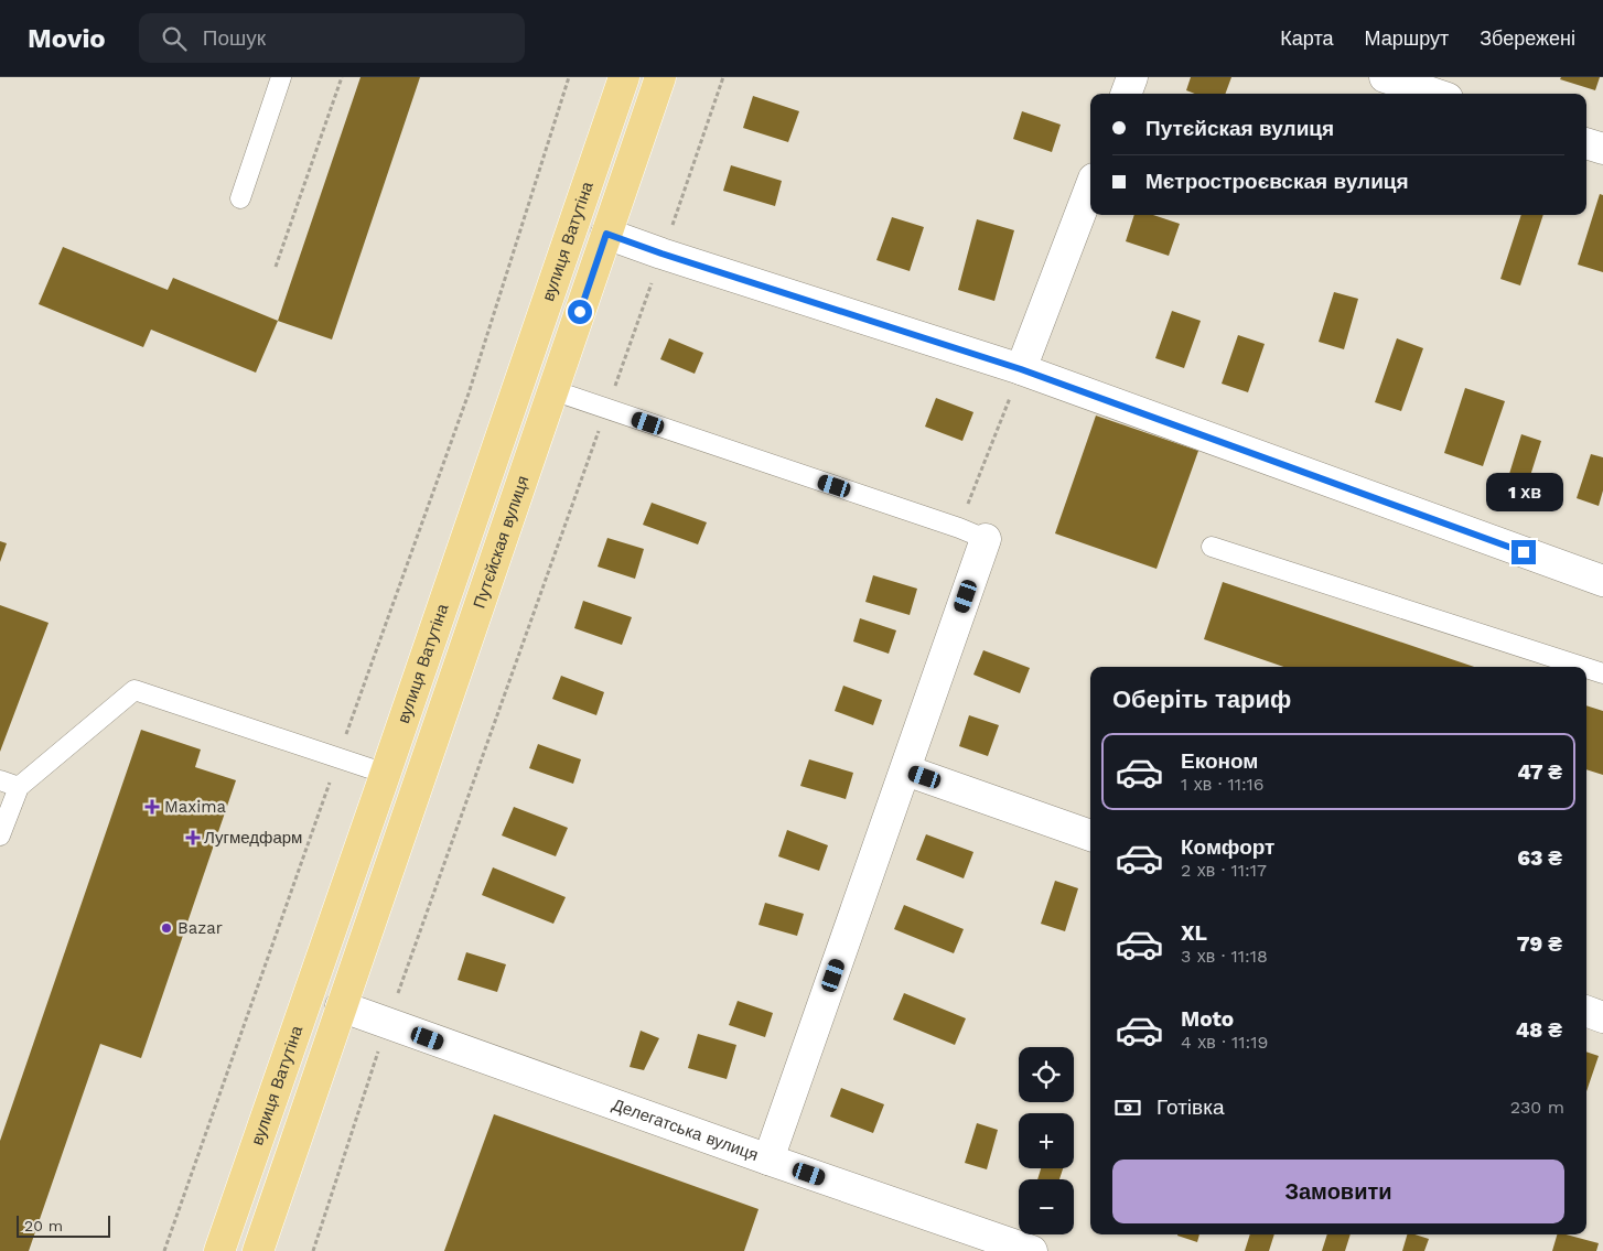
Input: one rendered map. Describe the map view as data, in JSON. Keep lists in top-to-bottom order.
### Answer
{
  "streets": {
    "main road": ["вулиця Ватутіна", "Путєйская вулиця"],
    "street": ["Делегатська вулиця"]
  },
  "crossings": [
    ["вулиця Ватутіна", "Путєйская вулиця"],
    ["вулиця Ватутіна", "Делегатська вулиця"],
    ["Путєйская вулиця", "Делегатська вулиця"]
  ],
  "places": {
    "health": ["Maxima", "Лугмедфарм"],
    "other": ["Bazar"]
  },
  "scale_bar": "20 m",
  "page": {
    "header": "Movio",
    "search": "Пошук",
    "nav": ["Карта", "Маршрут", "Збережені"],
    "banner": ["Путєйская вулиця", "Мєтростроєвская вулиця"],
    "bubble": "1 хв",
    "heading": "Оберіть тариф",
    "list": [
      {
        "name": "Економ",
        "note": "1 хв · 11:16",
        "value": "47 ₴"
      },
      {
        "name": "Комфорт",
        "note": "2 хв · 11:17",
        "value": "63 ₴"
      },
      {
        "name": "XL",
        "note": "3 хв · 11:18",
        "value": "79 ₴"
      },
      {
        "name": "Moto",
        "note": "4 хв · 11:19",
        "value": "48 ₴"
      }
    ],
    "map_buttons": ["+", "−"],
    "pay": ["Готівка", "230 m"],
    "buttons": "Замовити",
    "scale": "20 m"
  }
}
